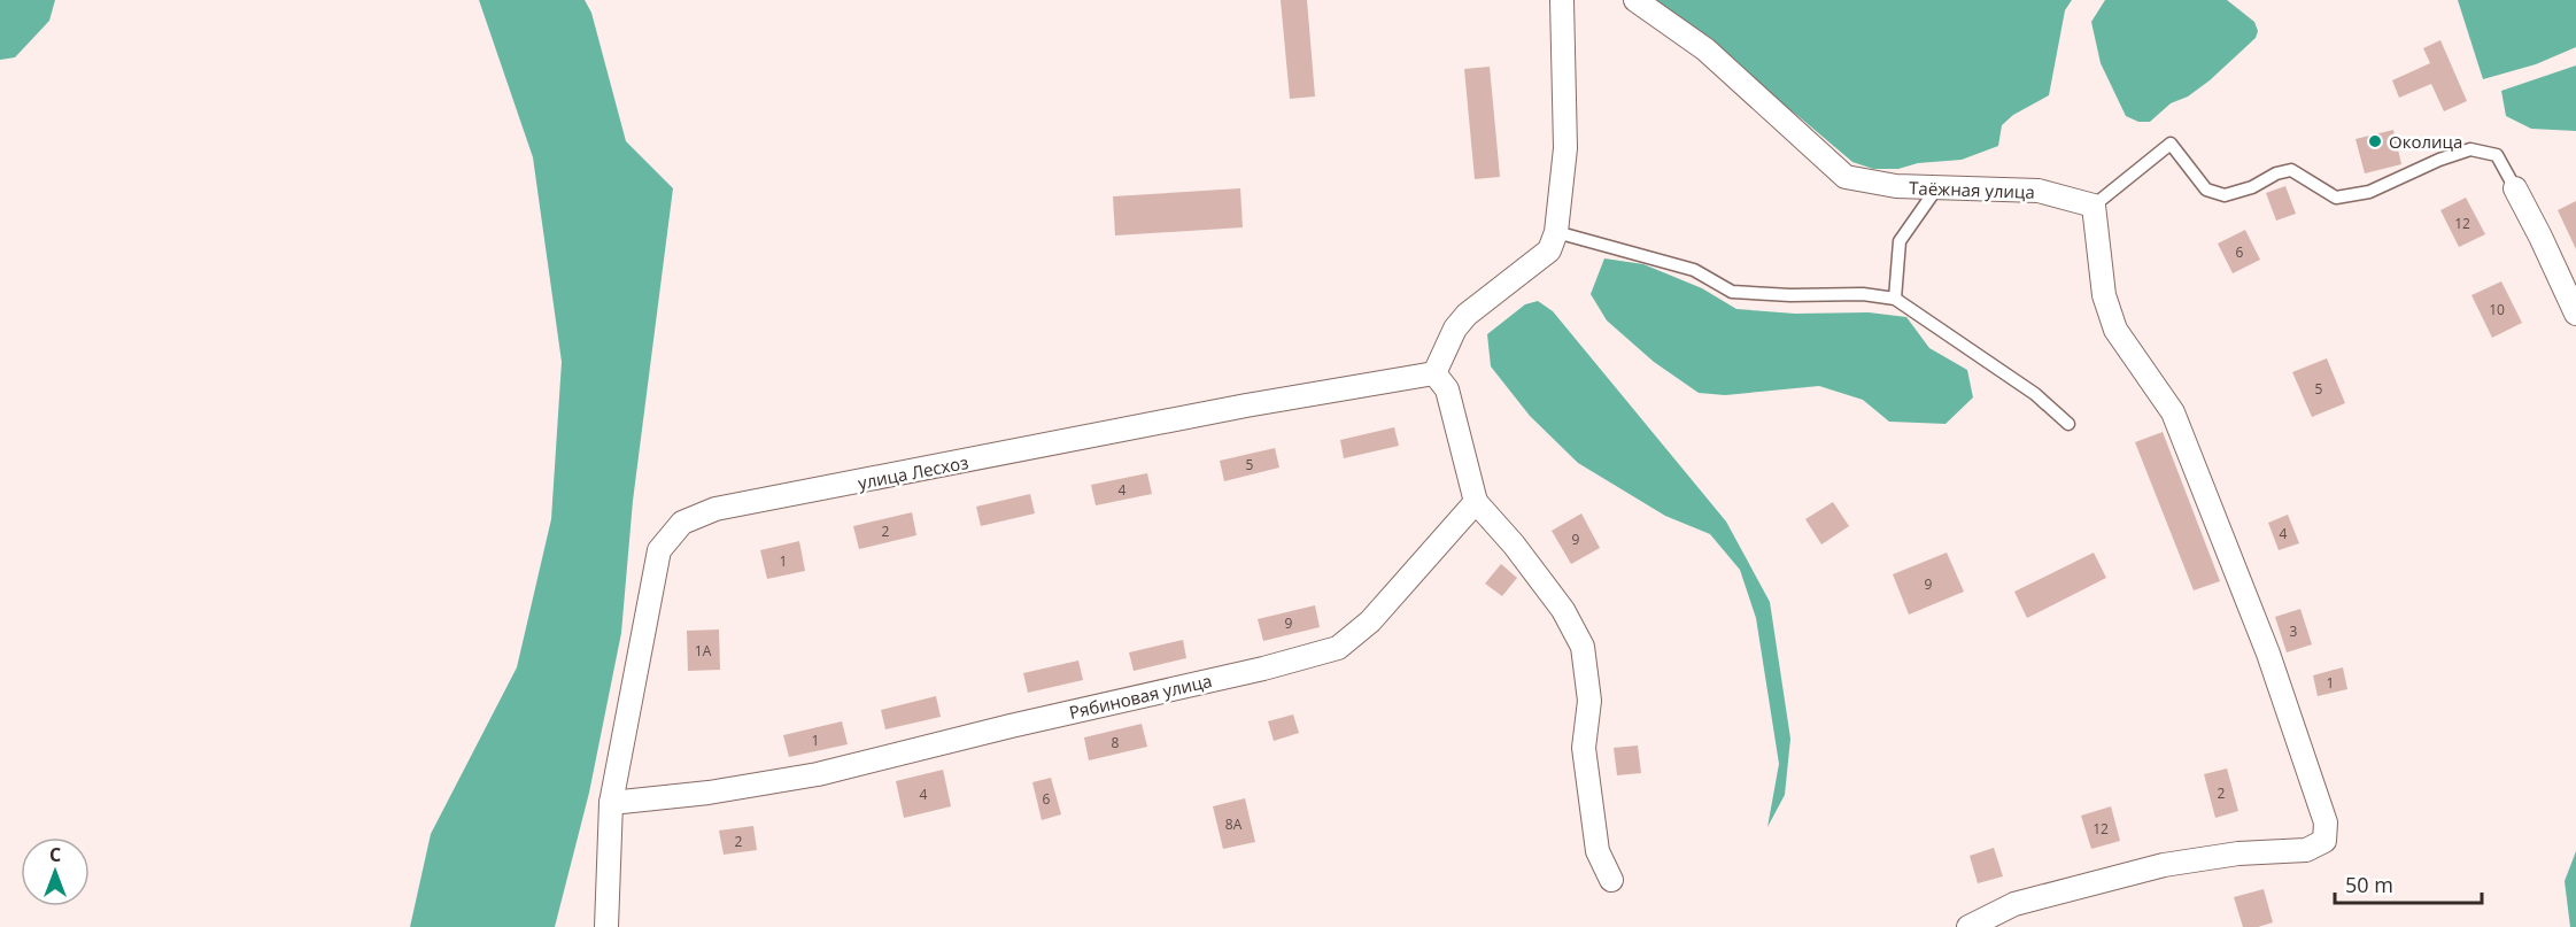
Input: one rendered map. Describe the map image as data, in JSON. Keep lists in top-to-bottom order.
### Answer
{
  "streets": {
    "street": ["Таёжная улица", "улица Лесхоз", "Рябиновая улица"]
  },
  "crossings": [
    ["улица Лесхоз", "Рябиновая улица"]
  ],
  "places": ["Околица"],
  "house_numbers": [
    "12",
    "6",
    "10",
    "5",
    "5",
    "4",
    "2",
    "4",
    "9",
    "1",
    "9",
    "9",
    "3",
    "1А",
    "1",
    "1",
    "8",
    "2",
    "4",
    "6",
    "8А",
    "12",
    "2"
  ],
  "scale_bar": "50 m",
  "north": "top"
}
